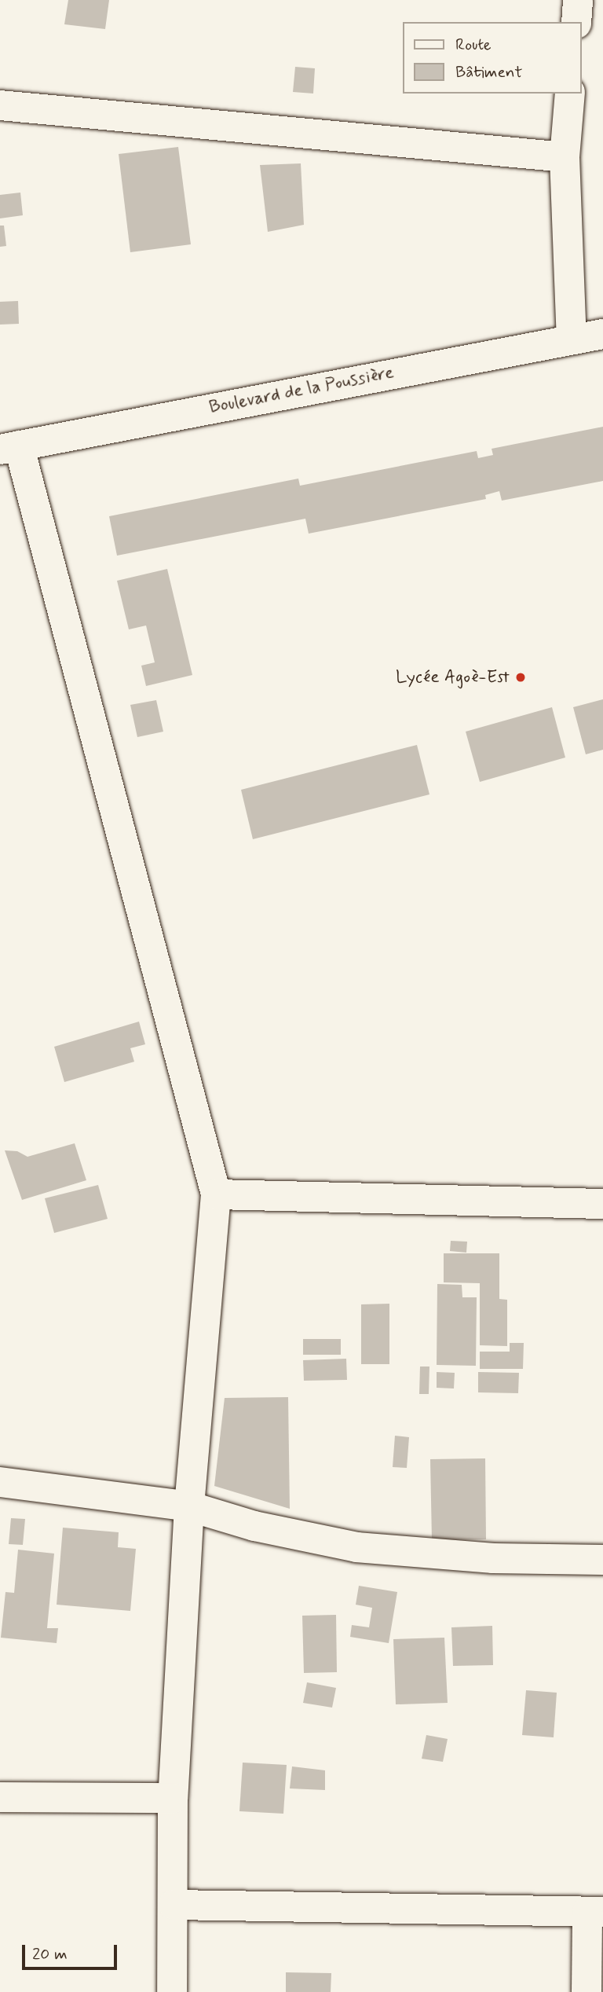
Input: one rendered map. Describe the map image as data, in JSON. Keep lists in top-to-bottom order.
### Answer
{
  "streets": {
    "street": ["Boulevard de la Poussière"]
  },
  "places": ["Lycée Agoè-Est"],
  "legend": ["Route", "Bâtiment"],
  "scale_bar": "20 m"
}
